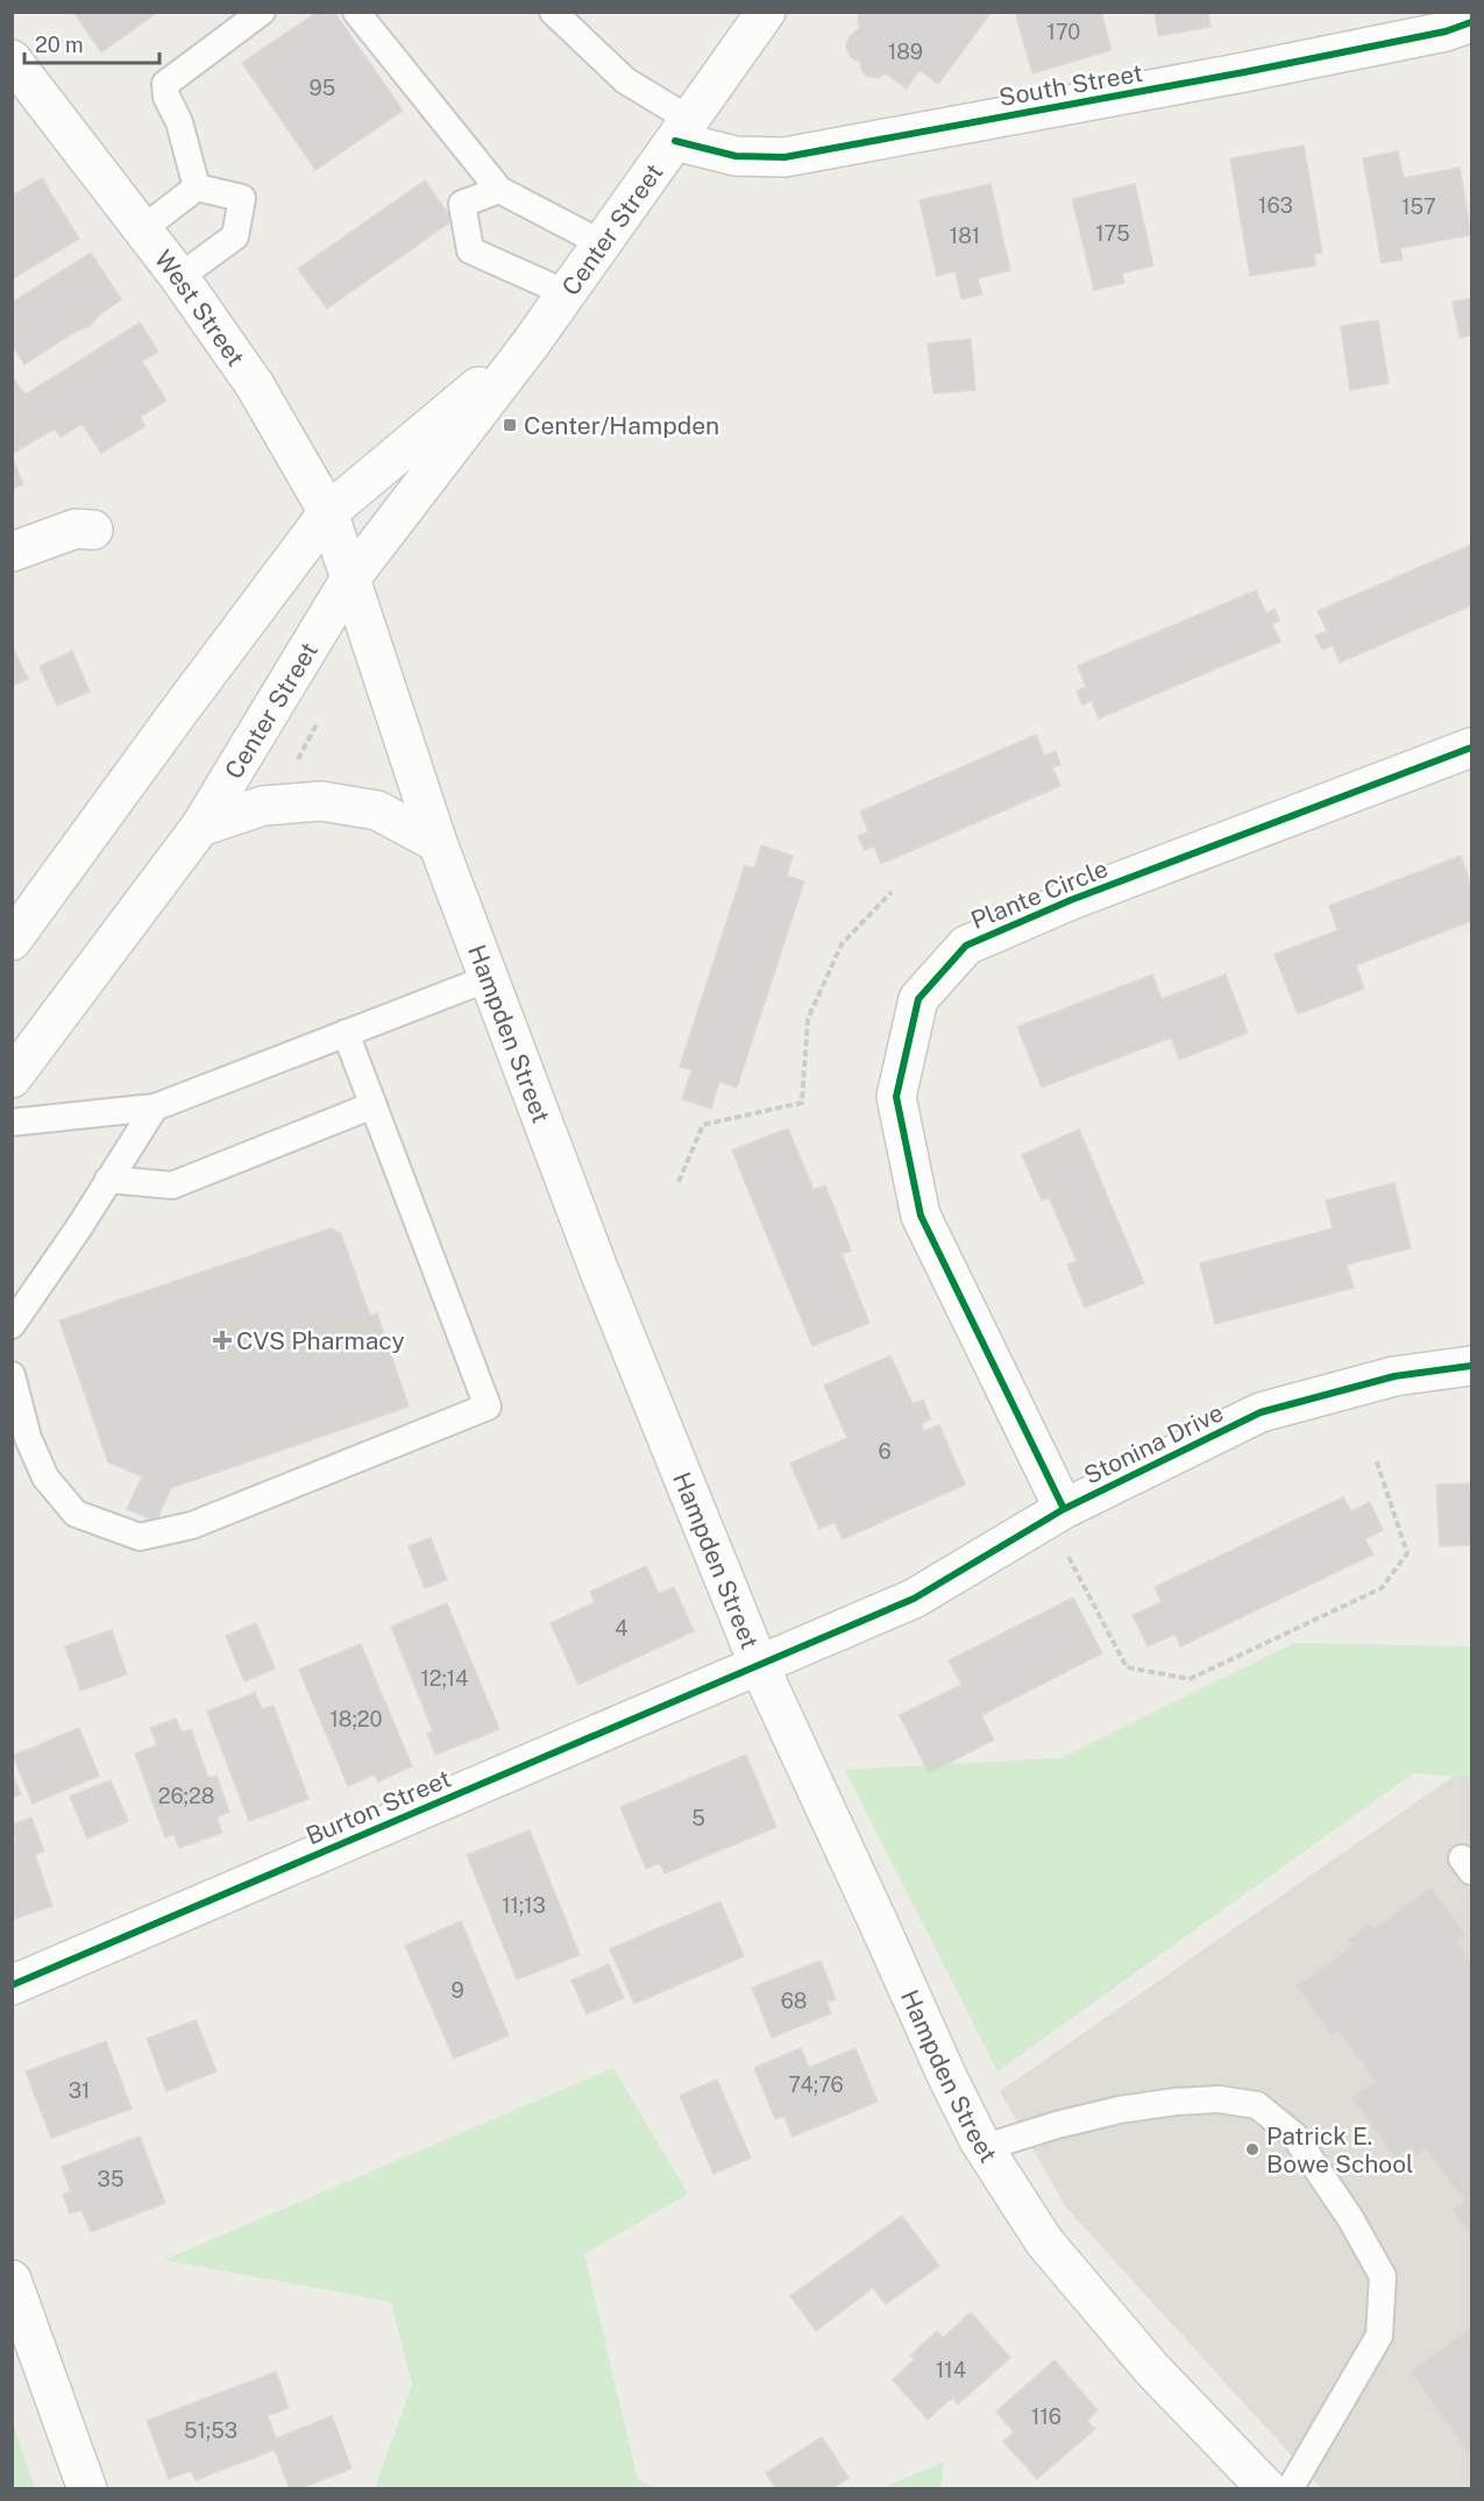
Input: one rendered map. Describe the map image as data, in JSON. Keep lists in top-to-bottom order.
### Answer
{
  "streets": {
    "main road": [
      "South Street",
      "Center Street",
      "West Street",
      "Plante Circle",
      "Hampden Street",
      "Stonina Drive",
      "Burton Street"
    ]
  },
  "crossings": [
    ["South Street", "Center Street"],
    ["Center Street", "West Street"],
    ["Center Street", "Hampden Street"],
    ["West Street", "Hampden Street"],
    ["Plante Circle", "Stonina Drive"],
    ["Hampden Street", "Stonina Drive"],
    ["Hampden Street", "Burton Street"],
    ["Stonina Drive", "Burton Street"]
  ],
  "places": {
    "transit": ["Center/Hampden"],
    "health": ["CVS Pharmacy"],
    "other": ["Patrick E. Bowe School"]
  },
  "house_numbers": [
    "170",
    "189",
    "95",
    "163",
    "157",
    "175",
    "181",
    "6",
    "4",
    "12;14",
    "18;20",
    "26;28",
    "5",
    "11;13",
    "9",
    "68",
    "74;76",
    "31",
    "35",
    "114",
    "116",
    "51;53"
  ],
  "scale_bar": "20 m"
}
